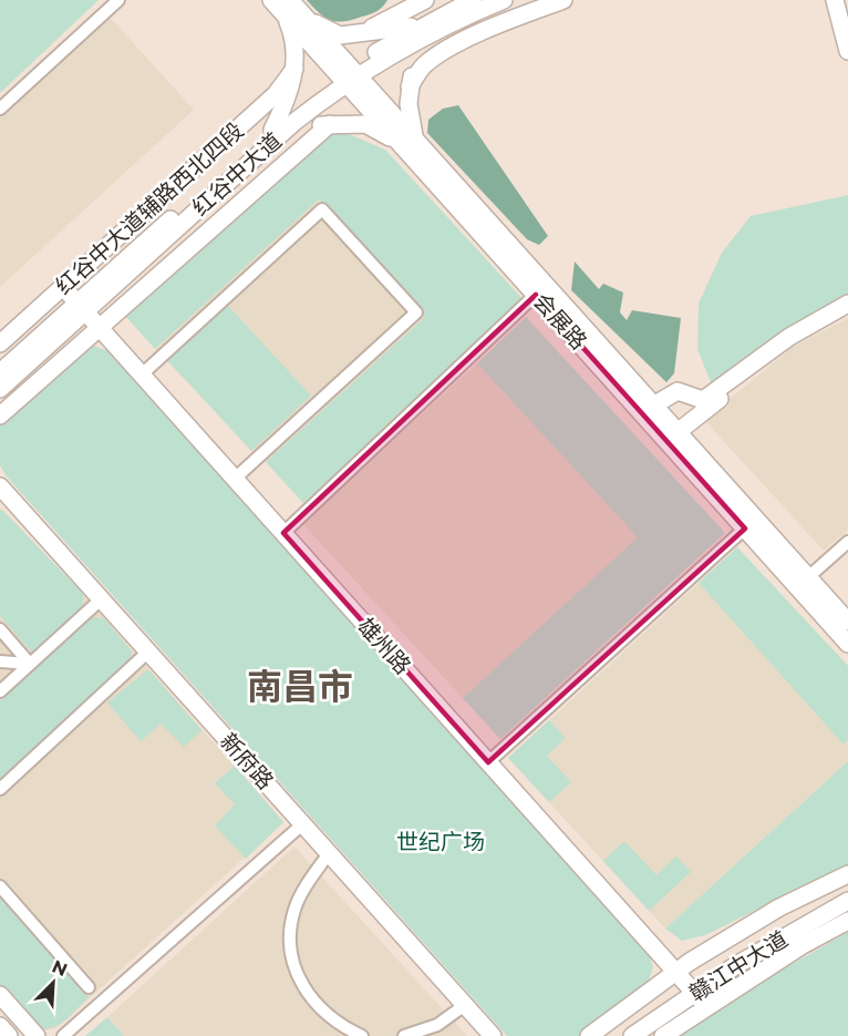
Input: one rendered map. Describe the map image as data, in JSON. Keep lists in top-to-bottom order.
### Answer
{
  "streets": {
    "street": [
      "红谷中大道",
      "红谷中大道辅路西北四段",
      "会展路",
      "雄州路",
      "新府路",
      "赣江中大道"
    ]
  },
  "crossings": [
    ["红谷中大道", "会展路"],
    ["红谷中大道", "雄州路"],
    ["红谷中大道辅路西北四段", "雄州路"],
    ["雄州路", "赣江中大道"]
  ],
  "districts": ["南昌市"],
  "parks": ["世纪广场"],
  "north": "top right"
}
